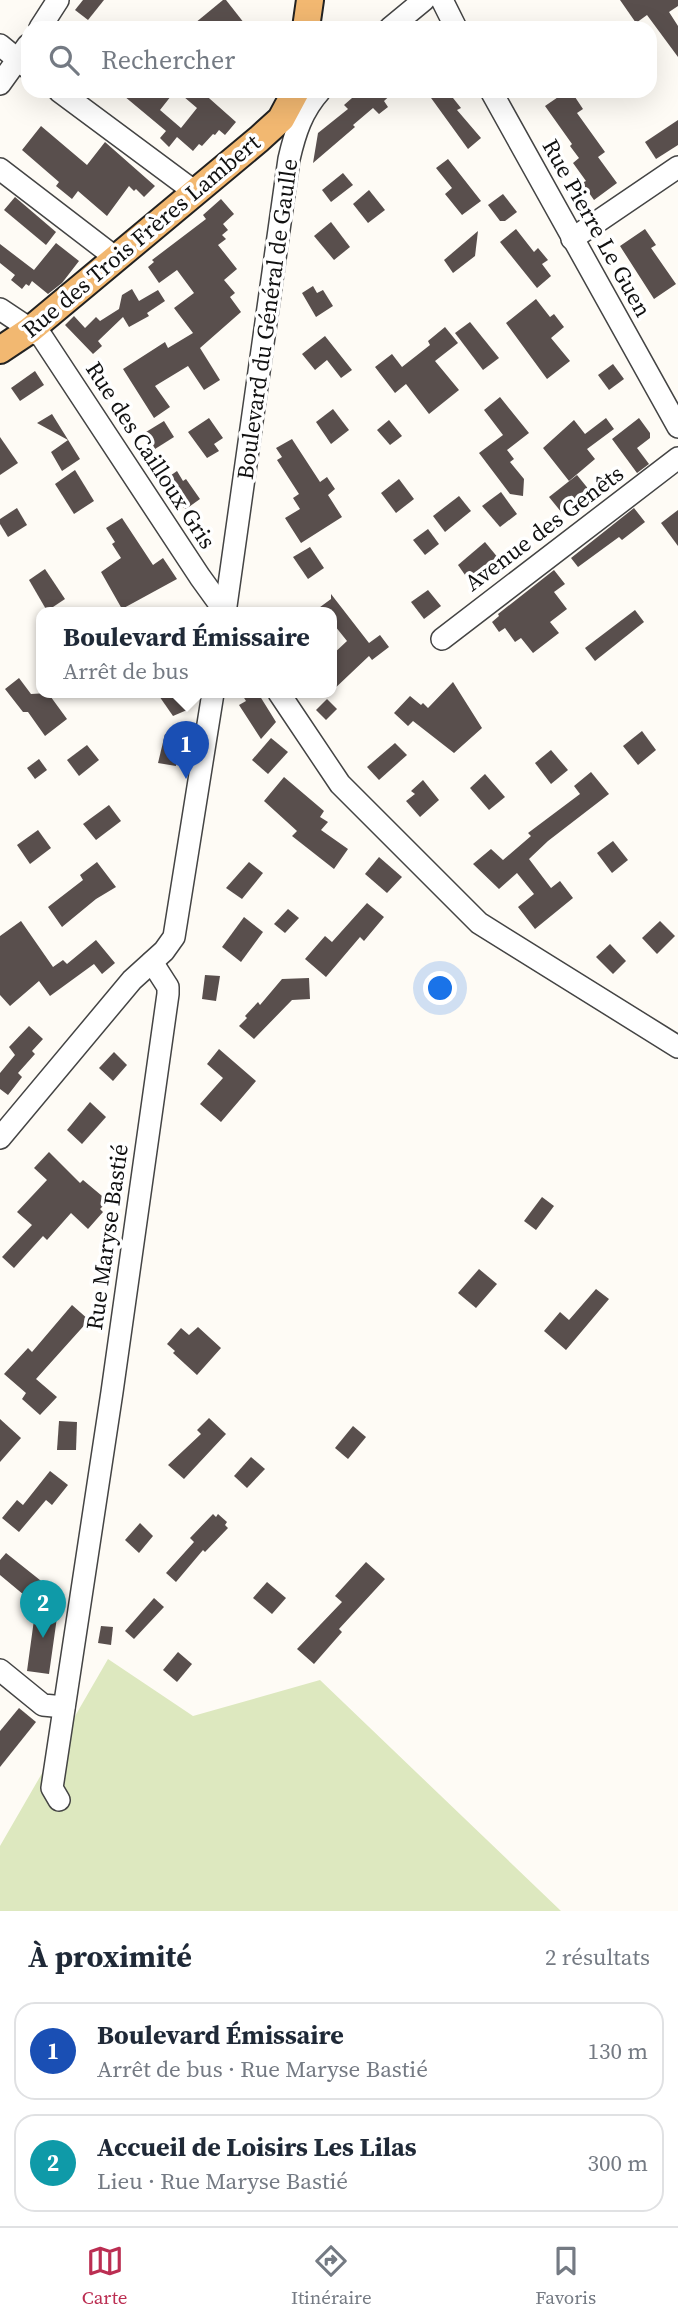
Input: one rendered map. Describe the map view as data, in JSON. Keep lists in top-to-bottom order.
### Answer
{
  "streets": {
    "main road": ["Rue des Trois Frères Lambert", "Boulevard du Général de Gaulle"],
    "street": [
      "Rue Pierre Le Guen",
      "Rue des Cailloux Gris",
      "Avenue des Genêts",
      "Rue Maryse Bastié"
    ]
  },
  "crossings": [
    ["Rue des Trois Frères Lambert", "Boulevard du Général de Gaulle"],
    ["Rue des Trois Frères Lambert", "Rue des Cailloux Gris"]
  ],
  "page": {
    "search": "Rechercher",
    "popup": ["Boulevard Émissaire", "Arrêt de bus"],
    "pins": ["1", "2"],
    "heading": ["À proximité", "2 résultats"],
    "list": [
      {
        "mark": "1",
        "name": "Boulevard Émissaire",
        "note": "Arrêt de bus · Rue Maryse Bastié",
        "value": "130 m"
      },
      {
        "mark": "2",
        "name": "Accueil de Loisirs Les Lilas",
        "note": "Lieu · Rue Maryse Bastié",
        "value": "300 m"
      }
    ],
    "nav": ["Carte", "Itinéraire", "Favoris"]
  }
}
